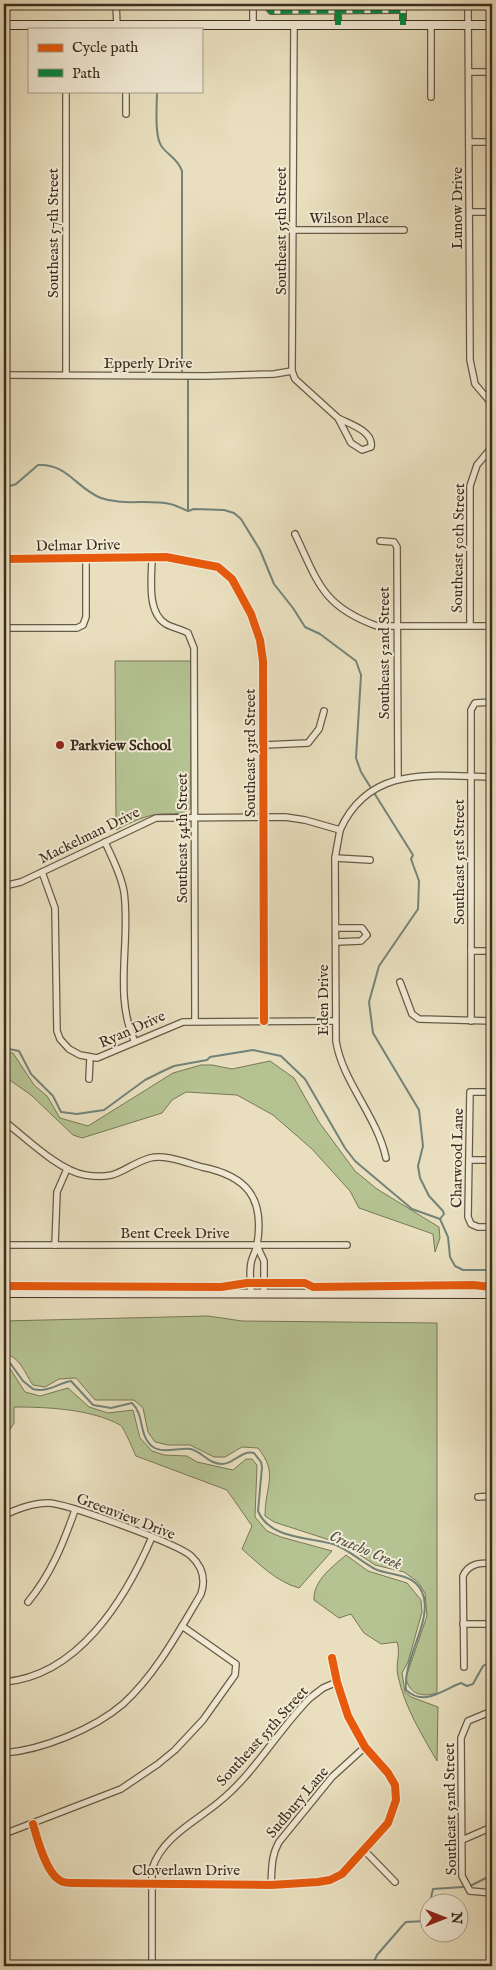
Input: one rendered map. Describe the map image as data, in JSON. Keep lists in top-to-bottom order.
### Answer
{
  "streets": {
    "street": [
      "Lunow Drive",
      "Wilson Place",
      "Southeast 55th Street",
      "Southeast 57th Street",
      "Epperly Drive",
      "Delmar Drive",
      "Southeast 50th Street",
      "Southeast 52nd Street",
      "Southeast 53rd Street",
      "Mackelman Drive",
      "Southeast 54th Street",
      "Southeast 51st Street",
      "Eden Drive",
      "Ryan Drive",
      "Charwood Lane",
      "Bent Creek Drive",
      "Greenview Drive",
      "Sudbury Lane",
      "Cloverlawn Drive"
    ]
  },
  "crossings": [
    ["Wilson Place", "Southeast 55th Street"],
    ["Southeast 55th Street", "Epperly Drive"],
    ["Southeast 55th Street", "Cloverlawn Drive"],
    ["Southeast 57th Street", "Epperly Drive"],
    ["Delmar Drive", "Southeast 53rd Street"],
    ["Delmar Drive", "Southeast 54th Street"],
    ["Southeast 53rd Street", "Mackelman Drive"],
    ["Southeast 53rd Street", "Southeast 54th Street"],
    ["Southeast 53rd Street", "Ryan Drive"],
    ["Mackelman Drive", "Southeast 54th Street"],
    ["Mackelman Drive", "Eden Drive"],
    ["Southeast 54th Street", "Ryan Drive"],
    ["Eden Drive", "Ryan Drive"],
    ["Sudbury Lane", "Cloverlawn Drive"]
  ],
  "water": ["Crutcho Creek"],
  "places": ["Parkview School"],
  "legend": ["Cycle path", "Path"],
  "north": "right"
}
